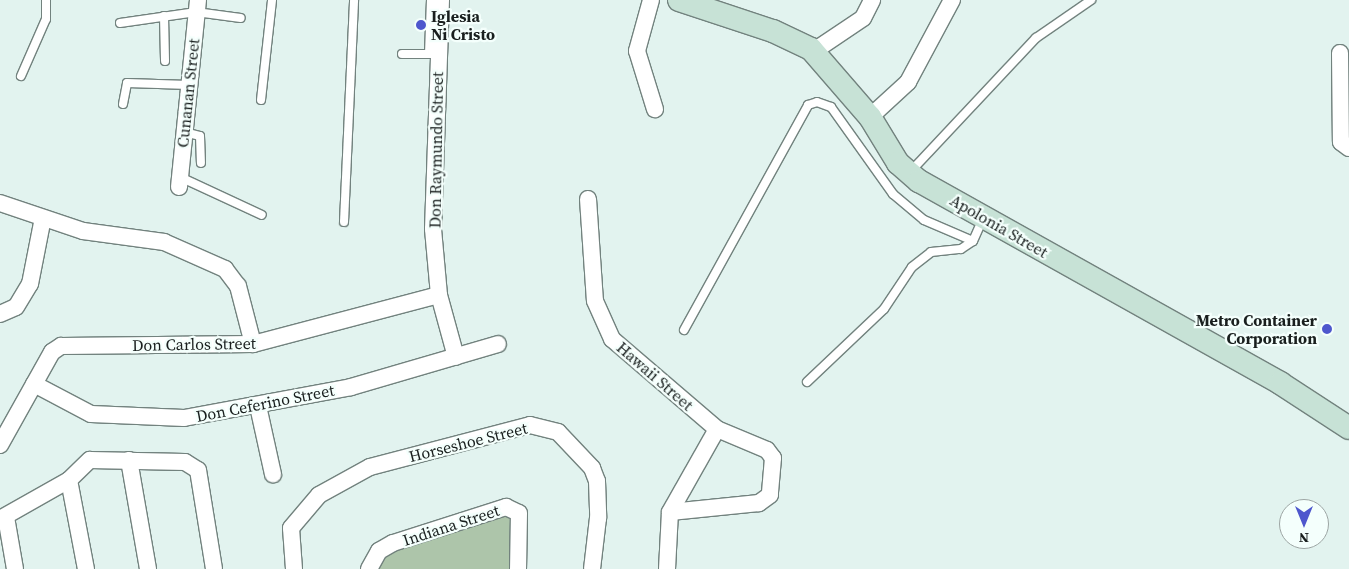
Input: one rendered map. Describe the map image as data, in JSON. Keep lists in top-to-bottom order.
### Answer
{
  "streets": {
    "main road": ["Apolonia Street"],
    "street": [
      "Cunanan Street",
      "Don Raymundo Street",
      "Don Carlos Street",
      "Hawaii Street",
      "Don Ceferino Street",
      "Horseshoe Street",
      "Indiana Street"
    ]
  },
  "crossings": [
    ["Don Raymundo Street", "Don Carlos Street"],
    ["Don Raymundo Street", "Don Ceferino Street"],
    ["Don Carlos Street", "Don Ceferino Street"]
  ],
  "places": ["Iglesia Ni Cristo", "Metro Container Corporation"],
  "north": "bottom"
}
